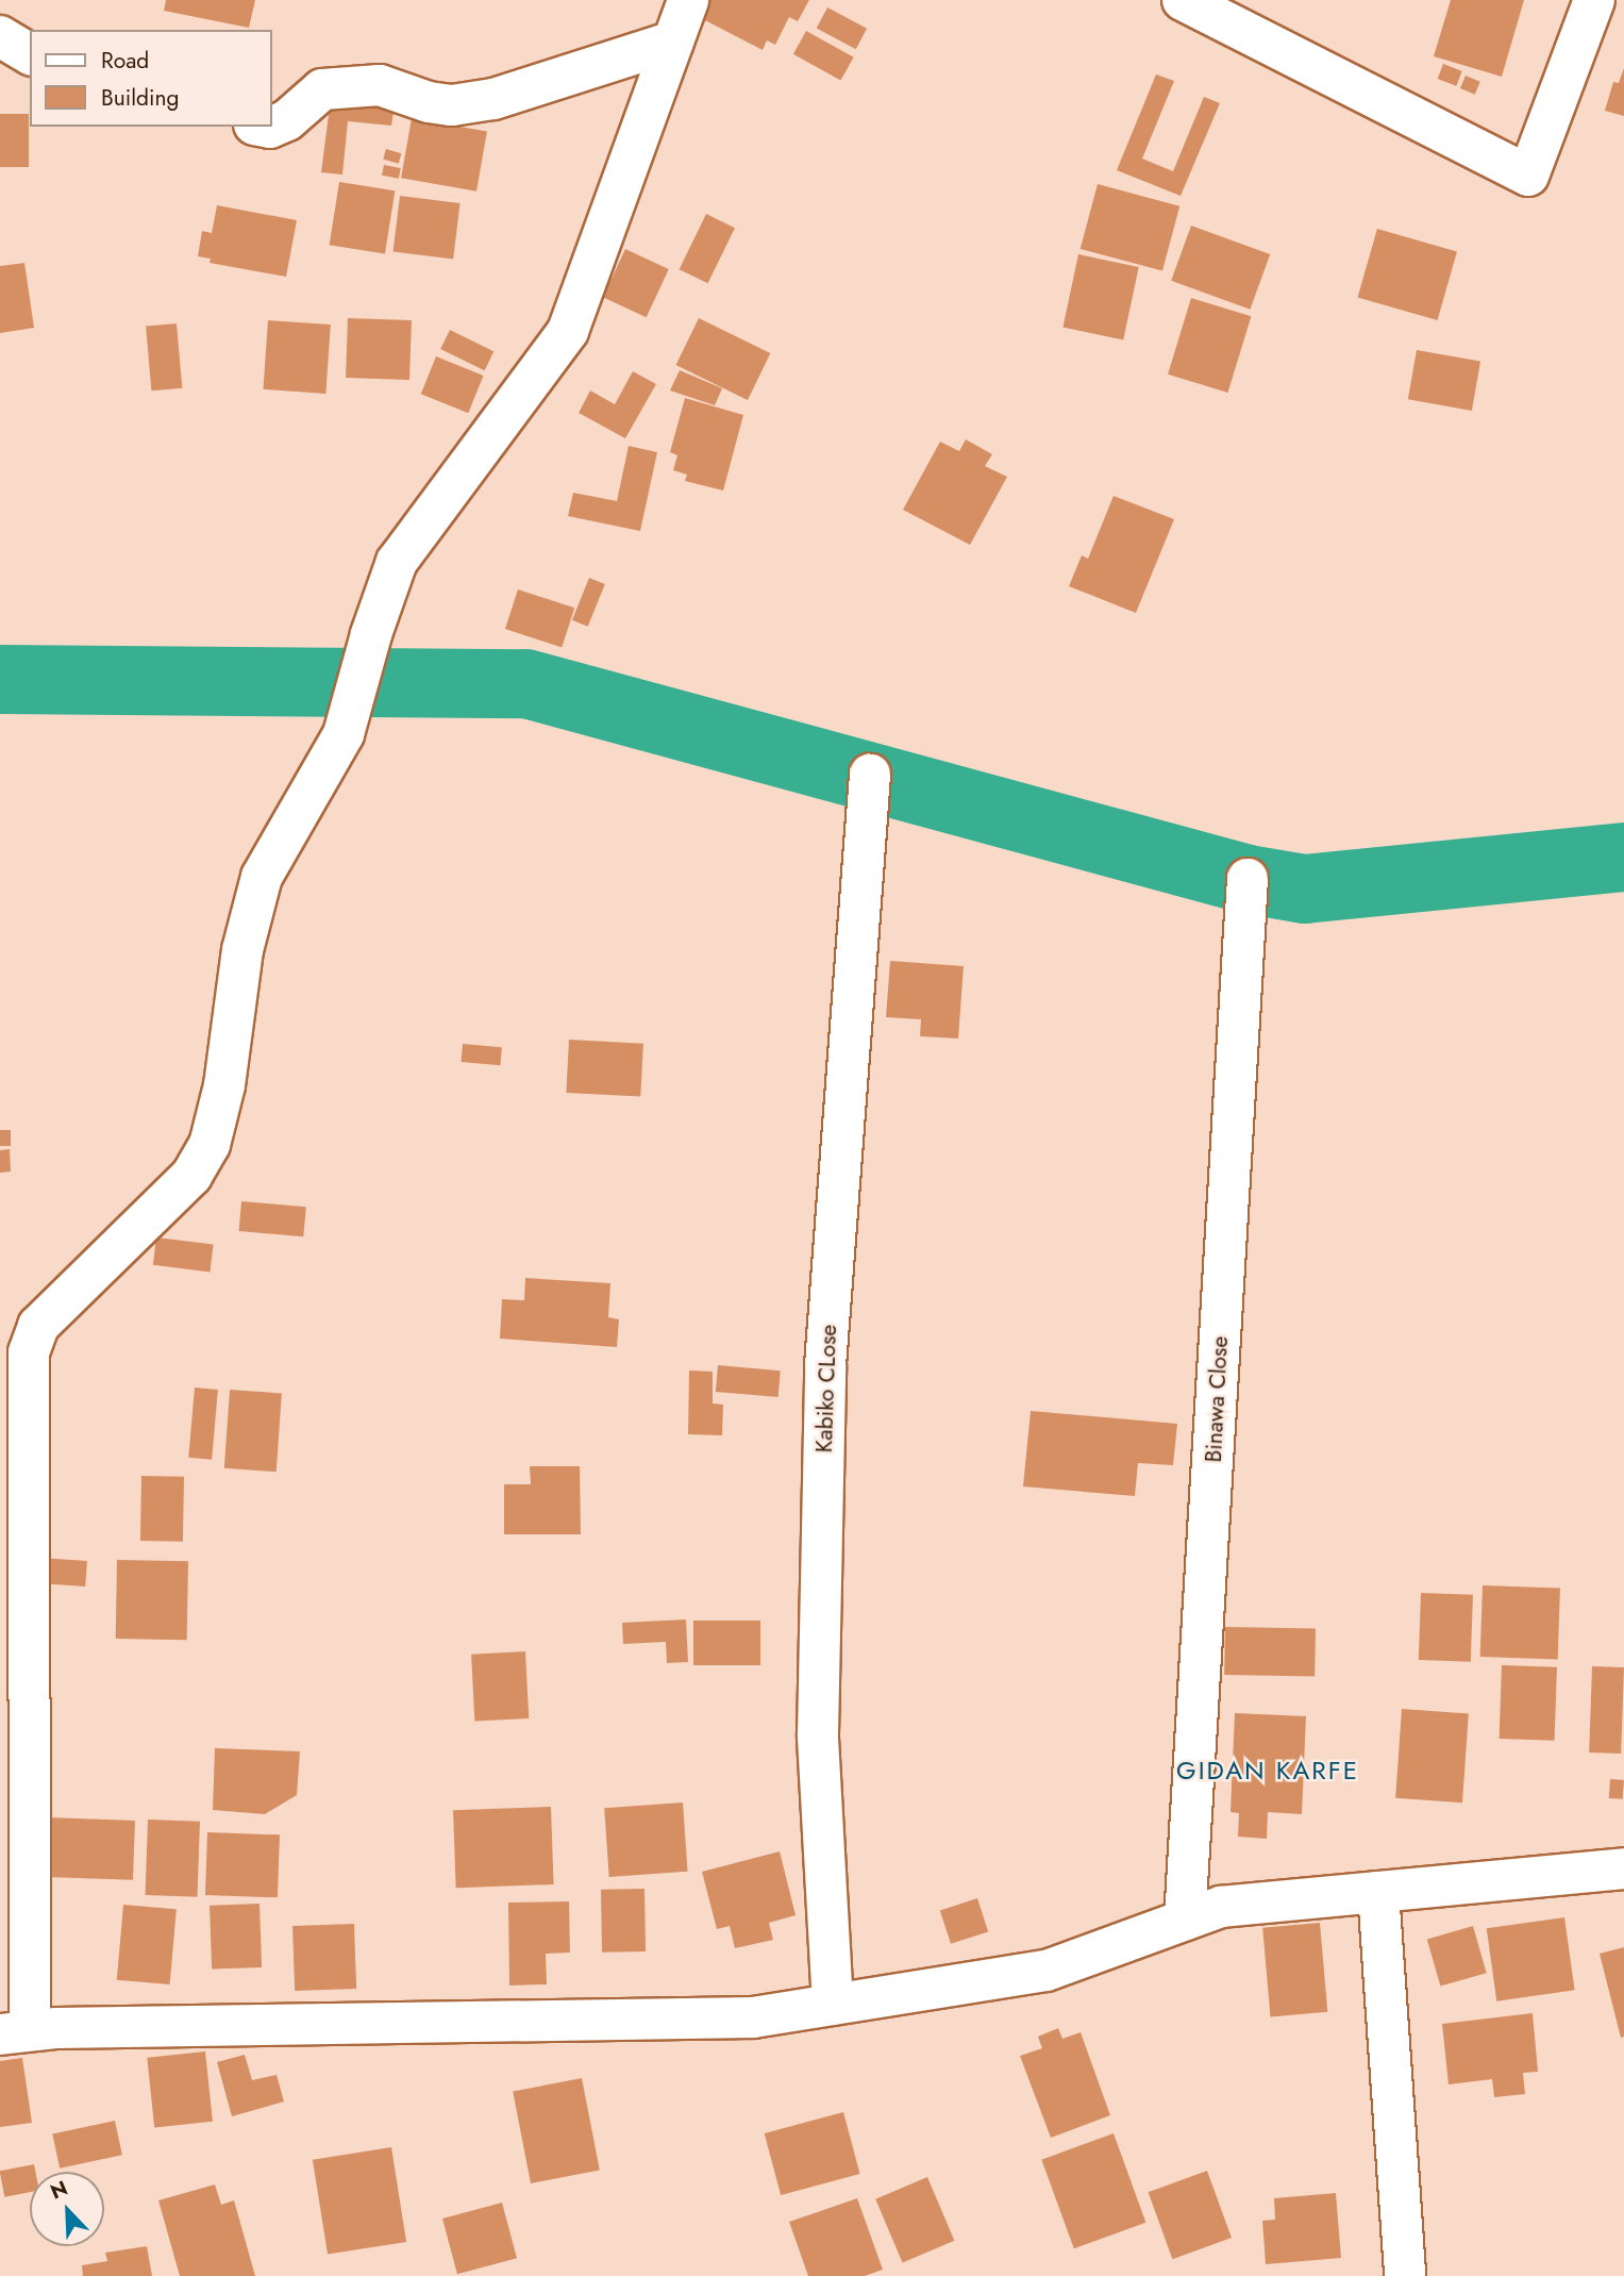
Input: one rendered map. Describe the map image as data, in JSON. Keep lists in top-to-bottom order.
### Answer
{
  "streets": {
    "street": ["Kabiko CLose", "Binawa Close"]
  },
  "districts": ["GIDAN KARFE"],
  "legend": ["Road", "Building"],
  "north": "top left"
}
